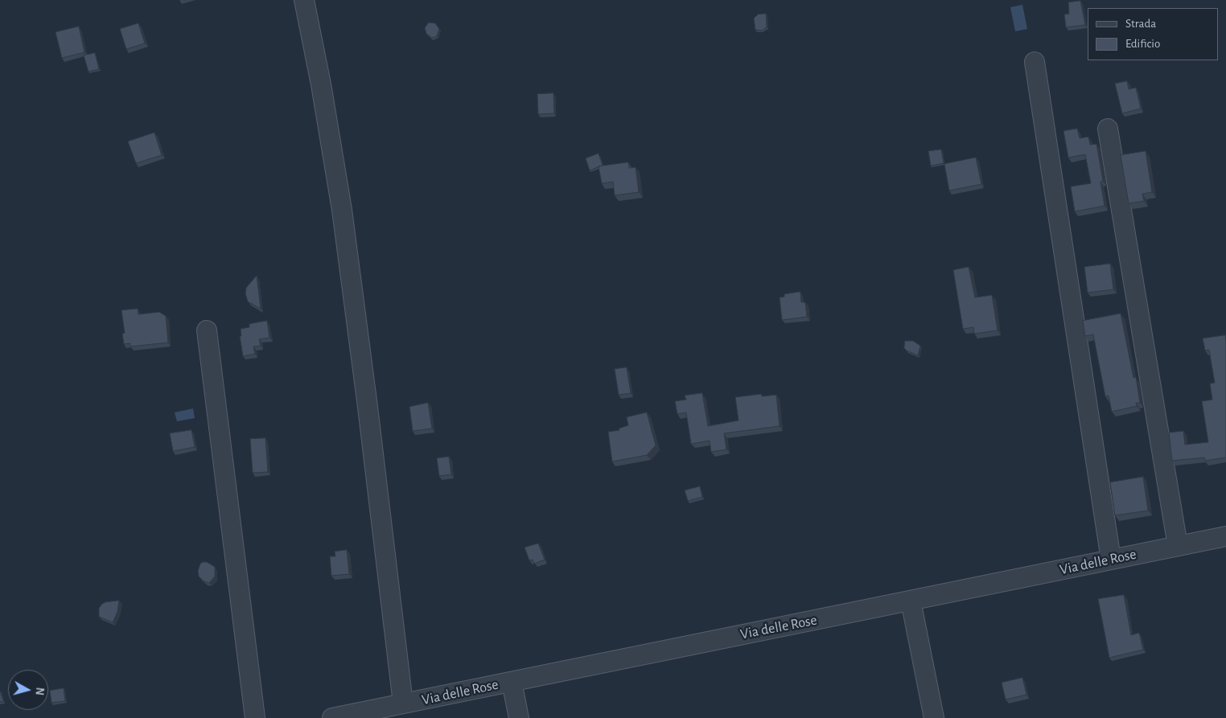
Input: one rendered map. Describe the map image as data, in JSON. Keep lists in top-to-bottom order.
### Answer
{
  "streets": {
    "street": ["Via delle Rose"]
  },
  "legend": ["Strada", "Edificio"],
  "north": "right"
}
